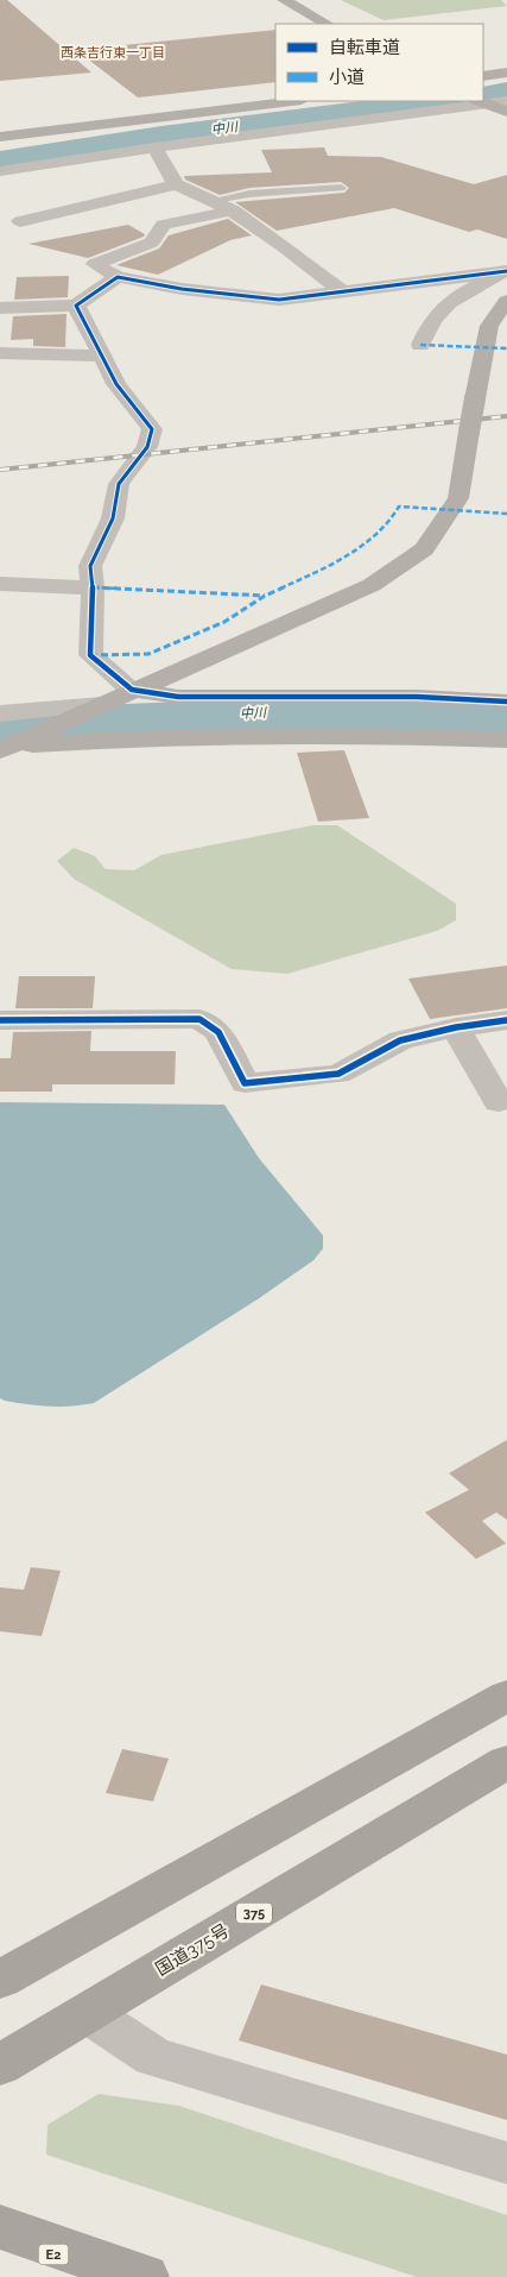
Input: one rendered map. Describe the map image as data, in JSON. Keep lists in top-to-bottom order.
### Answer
{
  "streets": {
    "highway": ["375", "国道375号", "E2"]
  },
  "districts": ["西条吉行東一丁目"],
  "water": ["中川"],
  "legend": ["自転車道", "小道"]
}
